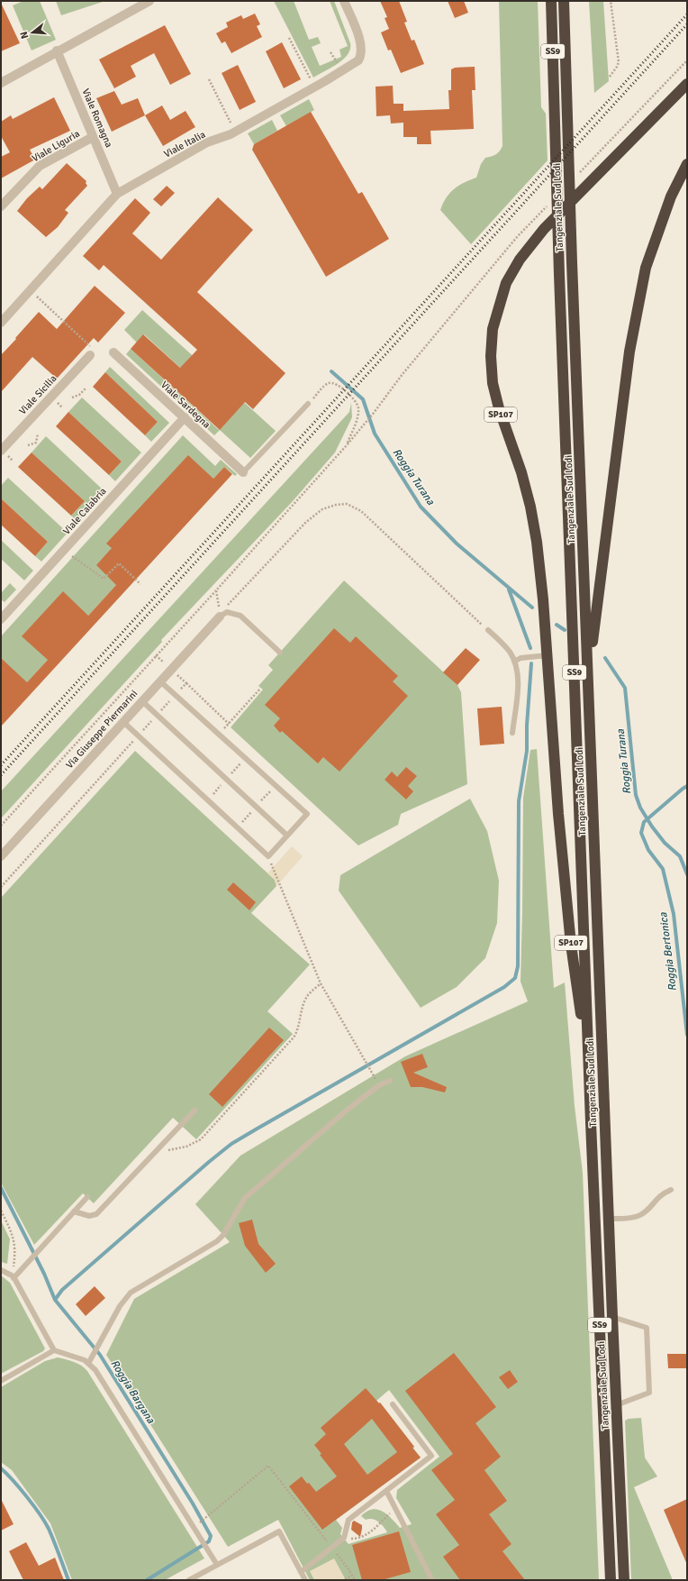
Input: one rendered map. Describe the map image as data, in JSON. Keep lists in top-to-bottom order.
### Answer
{
  "streets": {
    "highway": ["SS9", "Tangenziale Sud Lodi", "SP107"],
    "street": [
      "Viale Romagna",
      "Viale Italia",
      "Viale Liguria",
      "Viale Sicilia",
      "Viale Sardegna",
      "Viale Calabria",
      "Via Giuseppe Piermarini"
    ]
  },
  "crossings": [
    ["Viale Romagna", "Viale Italia"],
    ["Viale Romagna", "Viale Liguria"],
    ["Tangenziale Sud Lodi", "SP107"],
    ["Viale Sardegna", "Viale Calabria"]
  ],
  "water": ["Roggia Turana", "Roggia Bertonica", "Roggia Bargana"],
  "north": "left"
}
